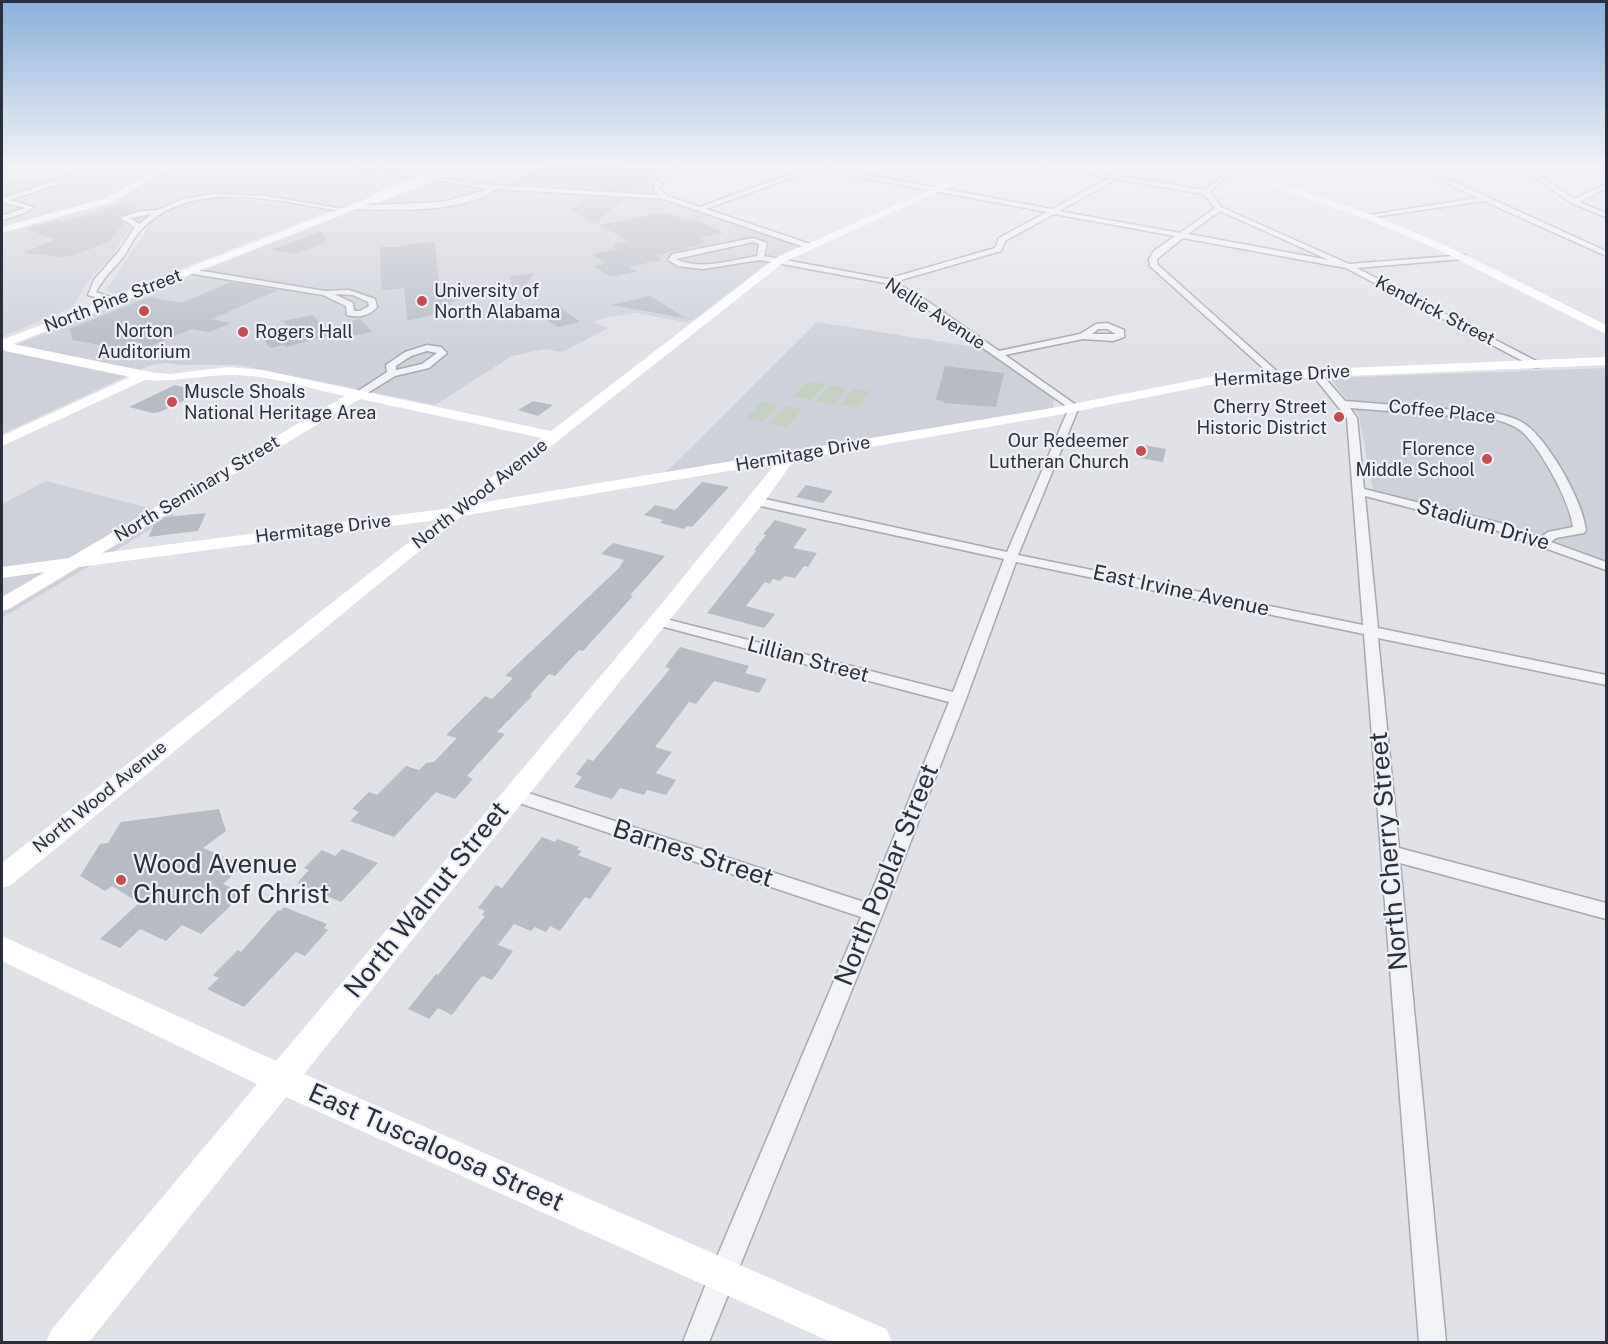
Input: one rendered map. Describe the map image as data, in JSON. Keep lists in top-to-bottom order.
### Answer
{
  "streets": {
    "street": [
      "North Pine Street",
      "Kendrick Street",
      "Nellie Avenue",
      "Hermitage Drive",
      "Coffee Place",
      "North Seminary Street",
      "North Wood Avenue",
      "Stadium Drive",
      "East Irvine Avenue",
      "Lillian Street",
      "North Cherry Street",
      "Barnes Street",
      "North Poplar Street",
      "North Walnut Street",
      "East Tuscaloosa Street"
    ]
  },
  "crossings": [
    ["Kendrick Street", "Hermitage Drive"],
    ["Nellie Avenue", "Hermitage Drive"],
    ["Nellie Avenue", "North Wood Avenue"],
    ["Nellie Avenue", "North Poplar Street"],
    ["Hermitage Drive", "North Seminary Street"],
    ["Hermitage Drive", "North Wood Avenue"],
    ["Hermitage Drive", "North Cherry Street"],
    ["Hermitage Drive", "North Poplar Street"],
    ["Hermitage Drive", "North Walnut Street"],
    ["Coffee Place", "Stadium Drive"],
    ["Coffee Place", "North Cherry Street"],
    ["Stadium Drive", "North Cherry Street"],
    ["East Irvine Avenue", "North Cherry Street"],
    ["East Irvine Avenue", "North Poplar Street"],
    ["East Irvine Avenue", "North Walnut Street"],
    ["Lillian Street", "North Poplar Street"],
    ["Lillian Street", "North Walnut Street"],
    ["Barnes Street", "North Poplar Street"],
    ["Barnes Street", "North Walnut Street"],
    ["North Poplar Street", "East Tuscaloosa Street"],
    ["North Walnut Street", "East Tuscaloosa Street"]
  ],
  "places": [
    "University of North Alabama",
    "Norton Auditorium",
    "Rogers Hall",
    "Muscle Shoals National Heritage Area",
    "Cherry Street Historic District",
    "Our Redeemer Lutheran Church",
    "Florence Middle School",
    "Wood Avenue Church of Christ"
  ]
}
